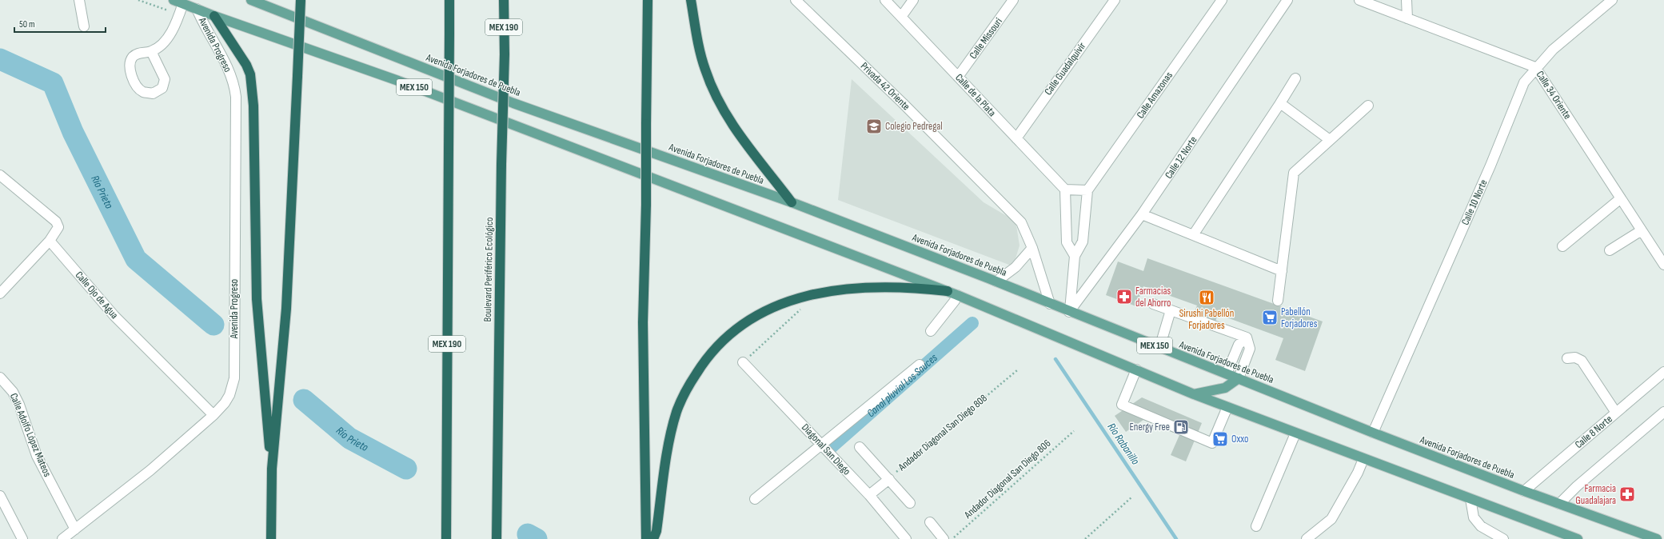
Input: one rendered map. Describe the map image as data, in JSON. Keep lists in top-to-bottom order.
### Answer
{
  "streets": {
    "highway": ["MEX 190", "Boulevard Periférico Ecológico"],
    "main road": ["Avenida Forjadores de Puebla", "MEX 150"],
    "street": [
      "Calle Missouri",
      "Avenida Progreso",
      "Calle Guadalquivir",
      "Privada 42 Oriente",
      "Calle de la Plata",
      "Calle Amazonas",
      "Calle 34 Oriente",
      "Calle 12 Norte",
      "Calle 10 Norte",
      "Calle Ojo de Agua",
      "Calle 8 Norte",
      "Andador Diagonal San Diego 808",
      "Calle Adolfo López Mateos",
      "Diagonal San Diego"
    ],
    "path": ["Andador Diagonal San Diego 806"]
  },
  "crossings": [
    ["Calle Missouri", "Calle de la Plata"],
    ["Avenida Progreso", "MEX 150"],
    ["Avenida Progreso", "Calle Ojo de Agua"],
    ["Avenida Progreso", "Calle Adolfo López Mateos"],
    ["Calle Guadalquivir", "Calle de la Plata"],
    ["Avenida Forjadores de Puebla", "Privada 42 Oriente"],
    ["Avenida Forjadores de Puebla", "Calle 12 Norte"],
    ["Avenida Forjadores de Puebla", "Calle 10 Norte"],
    ["Avenida Forjadores de Puebla", "Calle 8 Norte"],
    ["Calle 34 Oriente", "Calle 10 Norte"],
    ["Andador Diagonal San Diego 808", "Diagonal San Diego"]
  ],
  "water": ["Río Prieto", "Canal pluvial Los Sauces", "Río Rabanillo"],
  "places": {
    "school or university": ["Colegio Pedregal"],
    "pharmacy": ["Farmacias del Ahorro", "Farmacia Guadalajara"],
    "restaurant": ["Sirushi Pabellón Forjadores"],
    "supermarket": ["Pabellón Forjadores", "Oxxo"],
    "fuel station": ["Energy Free"]
  },
  "scale_bar": "50 m"
}
